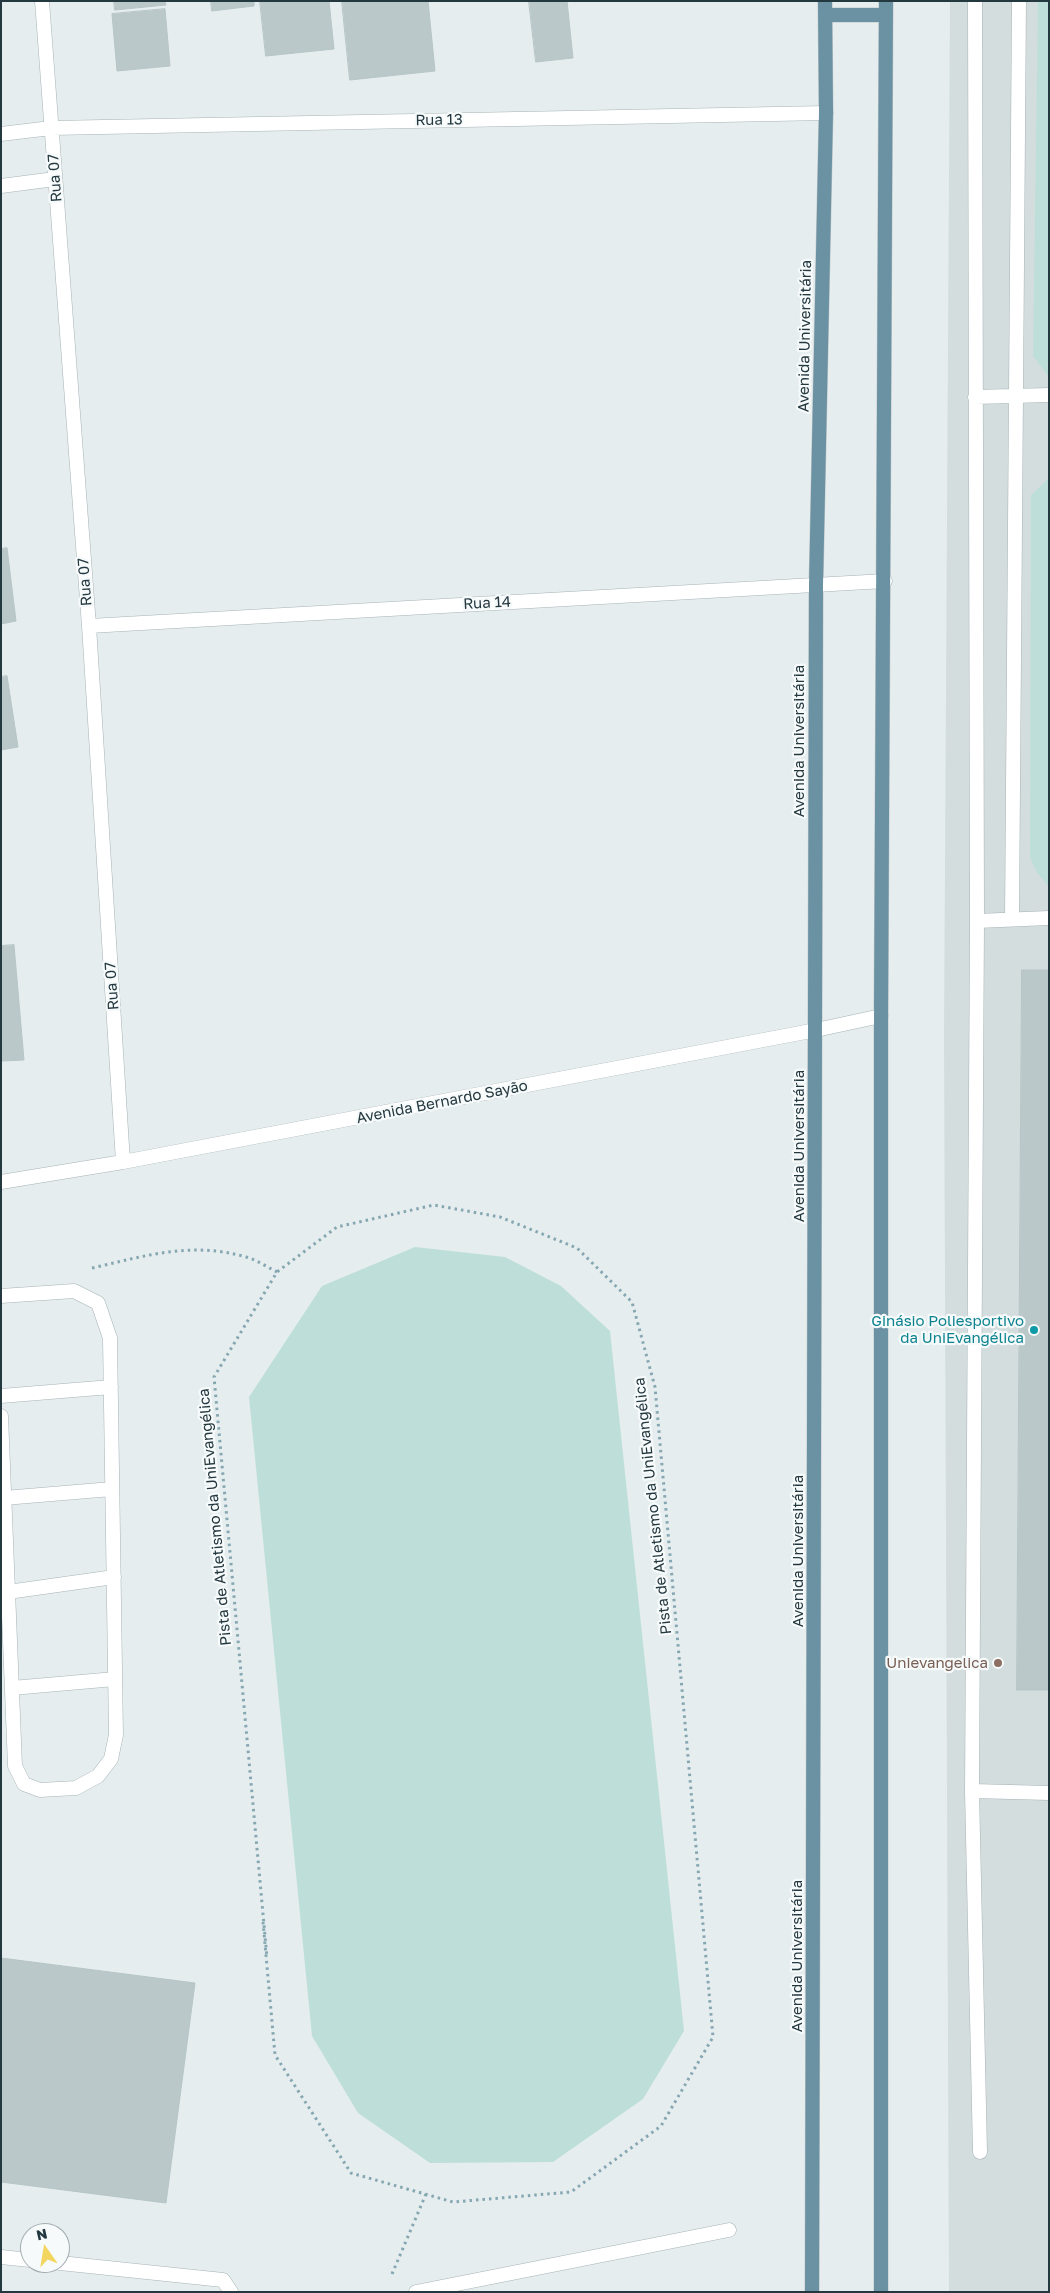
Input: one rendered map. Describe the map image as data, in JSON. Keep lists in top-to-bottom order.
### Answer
{
  "streets": {
    "main road": ["Avenida Universitária"],
    "street": [
      "Rua 13",
      "Rua 07",
      "Rua 14",
      "Avenida Bernardo Sayão"
    ],
    "path": ["Pista de Atletismo da UniEvangélica"]
  },
  "crossings": [
    ["Rua 13", "Rua 07"],
    ["Rua 13", "Avenida Universitária"],
    ["Rua 07", "Rua 14"],
    ["Rua 07", "Avenida Bernardo Sayão"],
    ["Avenida Universitária", "Rua 14"],
    ["Avenida Universitária", "Avenida Bernardo Sayão"]
  ],
  "places": ["Ginásio Poliesportivo da UniEvangélica", "Unievangelica"],
  "north": "top"
}
